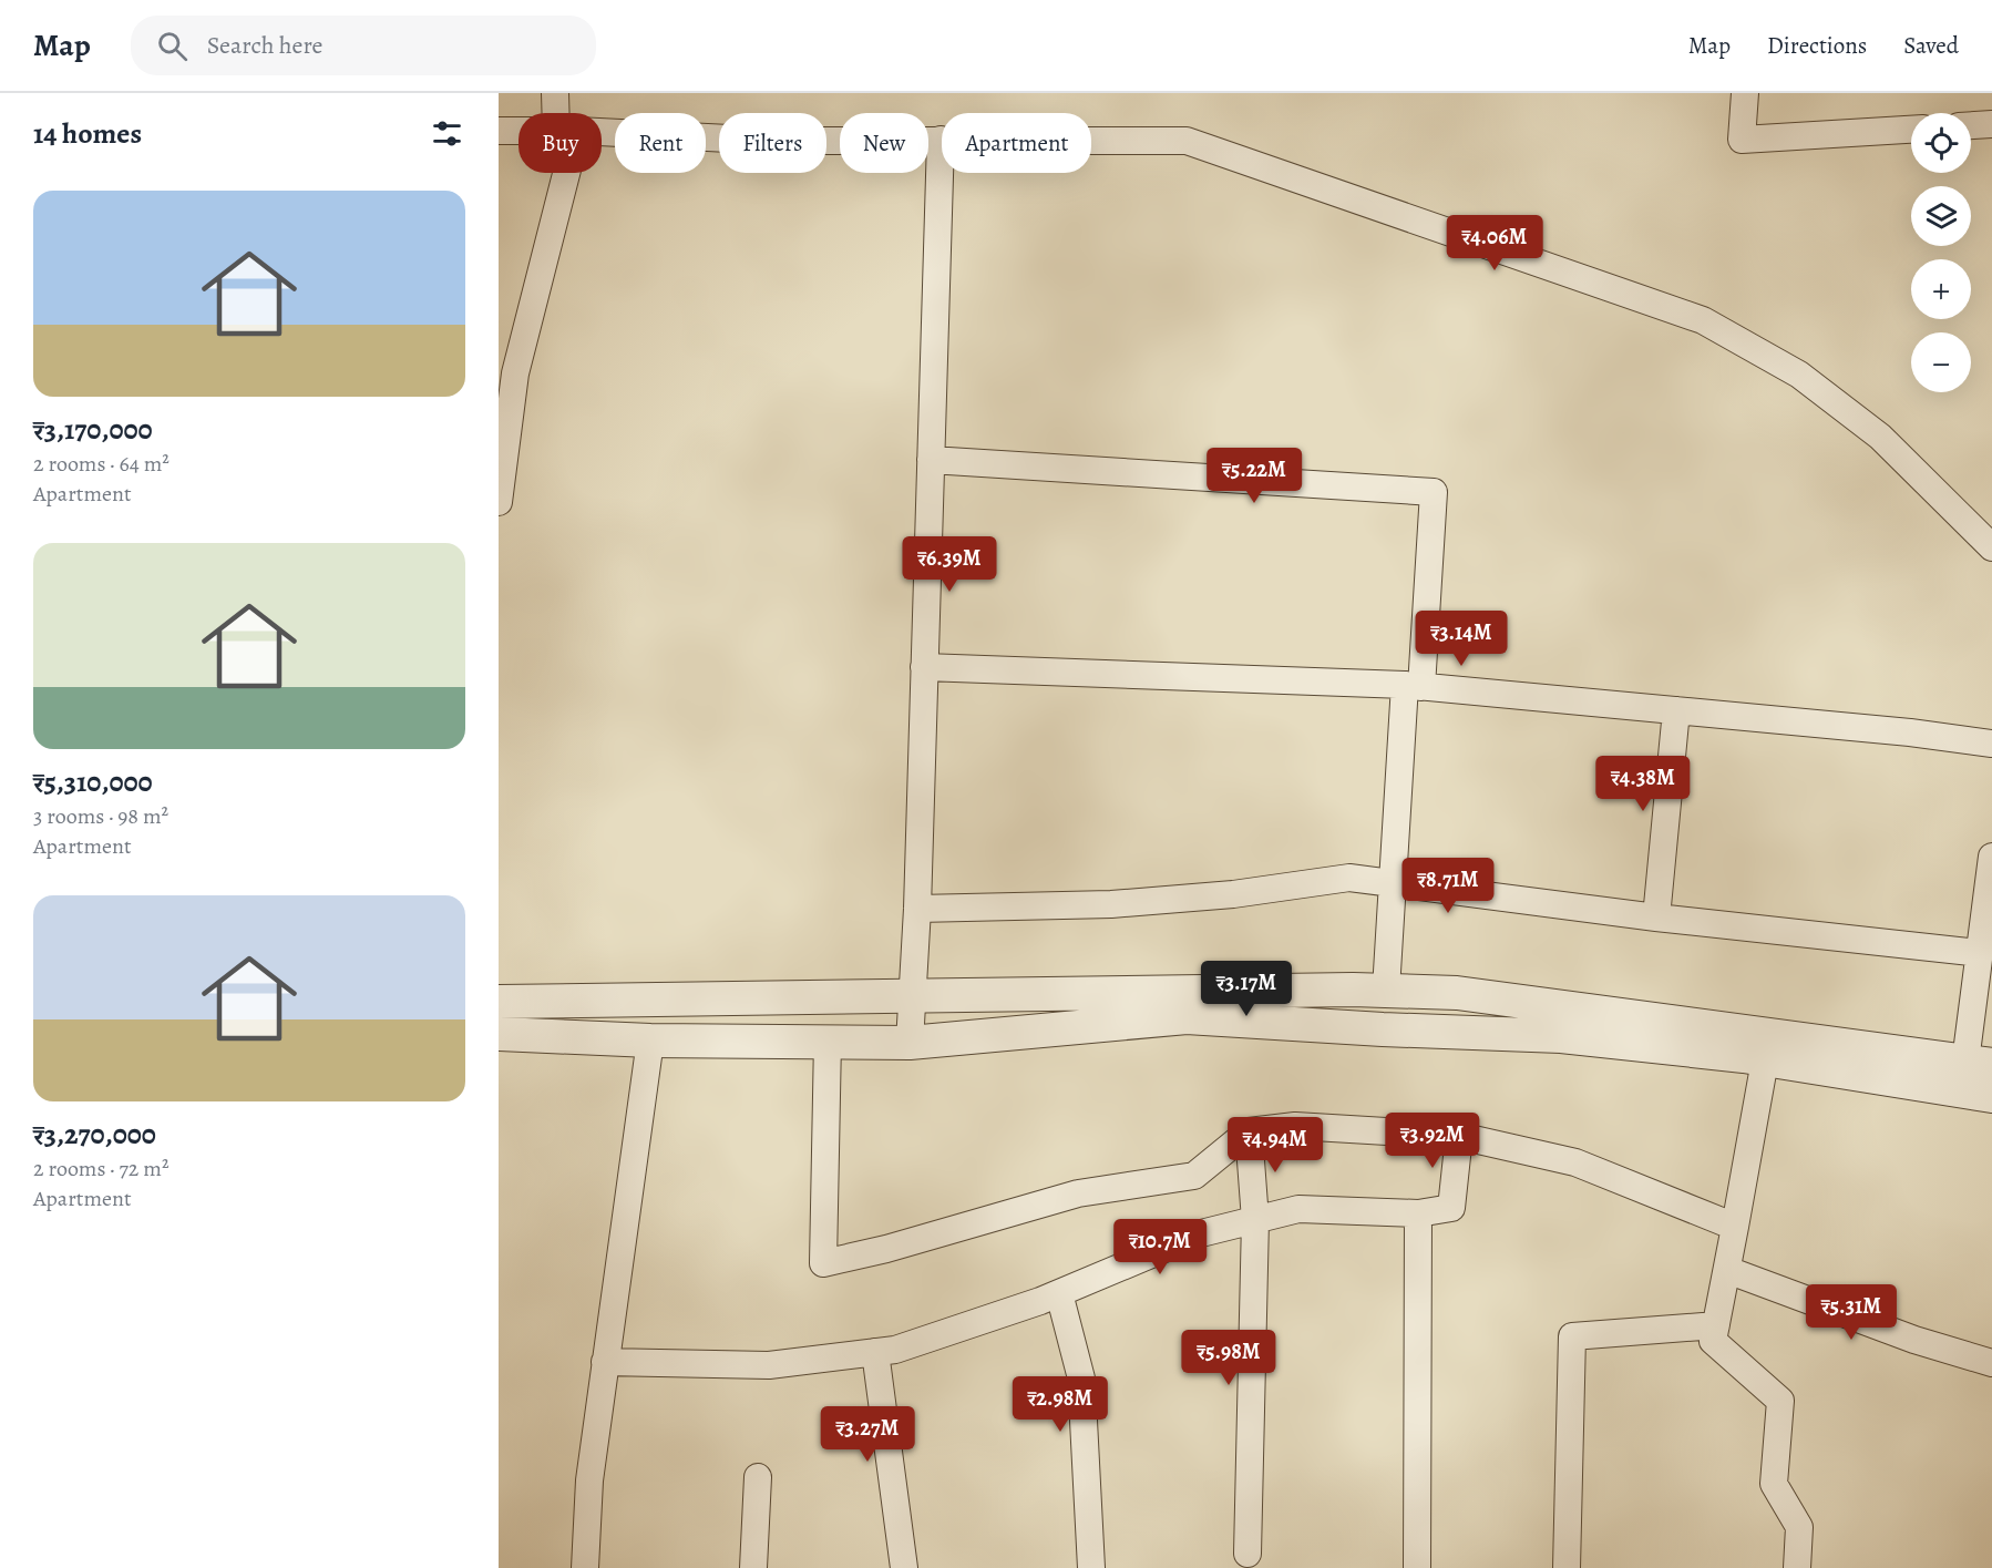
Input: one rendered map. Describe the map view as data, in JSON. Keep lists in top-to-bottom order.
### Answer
{
  "page": {
    "header": "Map",
    "search": "Search here",
    "nav": ["Map", "Directions", "Saved"],
    "heading": "14 homes",
    "map_buttons": ["+", "−"],
    "chip": [
      "Buy",
      "Rent",
      "Filters",
      "New",
      "Apartment"
    ],
    "list": [
      {
        "name": "₹3,170,000",
        "note": "2 rooms · 64 m² · Apartment"
      },
      {
        "name": "₹5,310,000",
        "note": "3 rooms · 98 m² · Apartment"
      },
      {
        "name": "₹3,270,000",
        "note": "2 rooms · 72 m² · Apartment"
      }
    ],
    "price": [
      "₹4.06M",
      "₹5.22M",
      "₹6.39M",
      "₹3.14M",
      "₹4.38M",
      "₹8.71M",
      "₹3.17M",
      "₹3.92M",
      "₹4.94M",
      "₹10.7M",
      "₹5.31M",
      "₹5.98M",
      "₹2.98M",
      "₹3.27M"
    ]
  }
}
